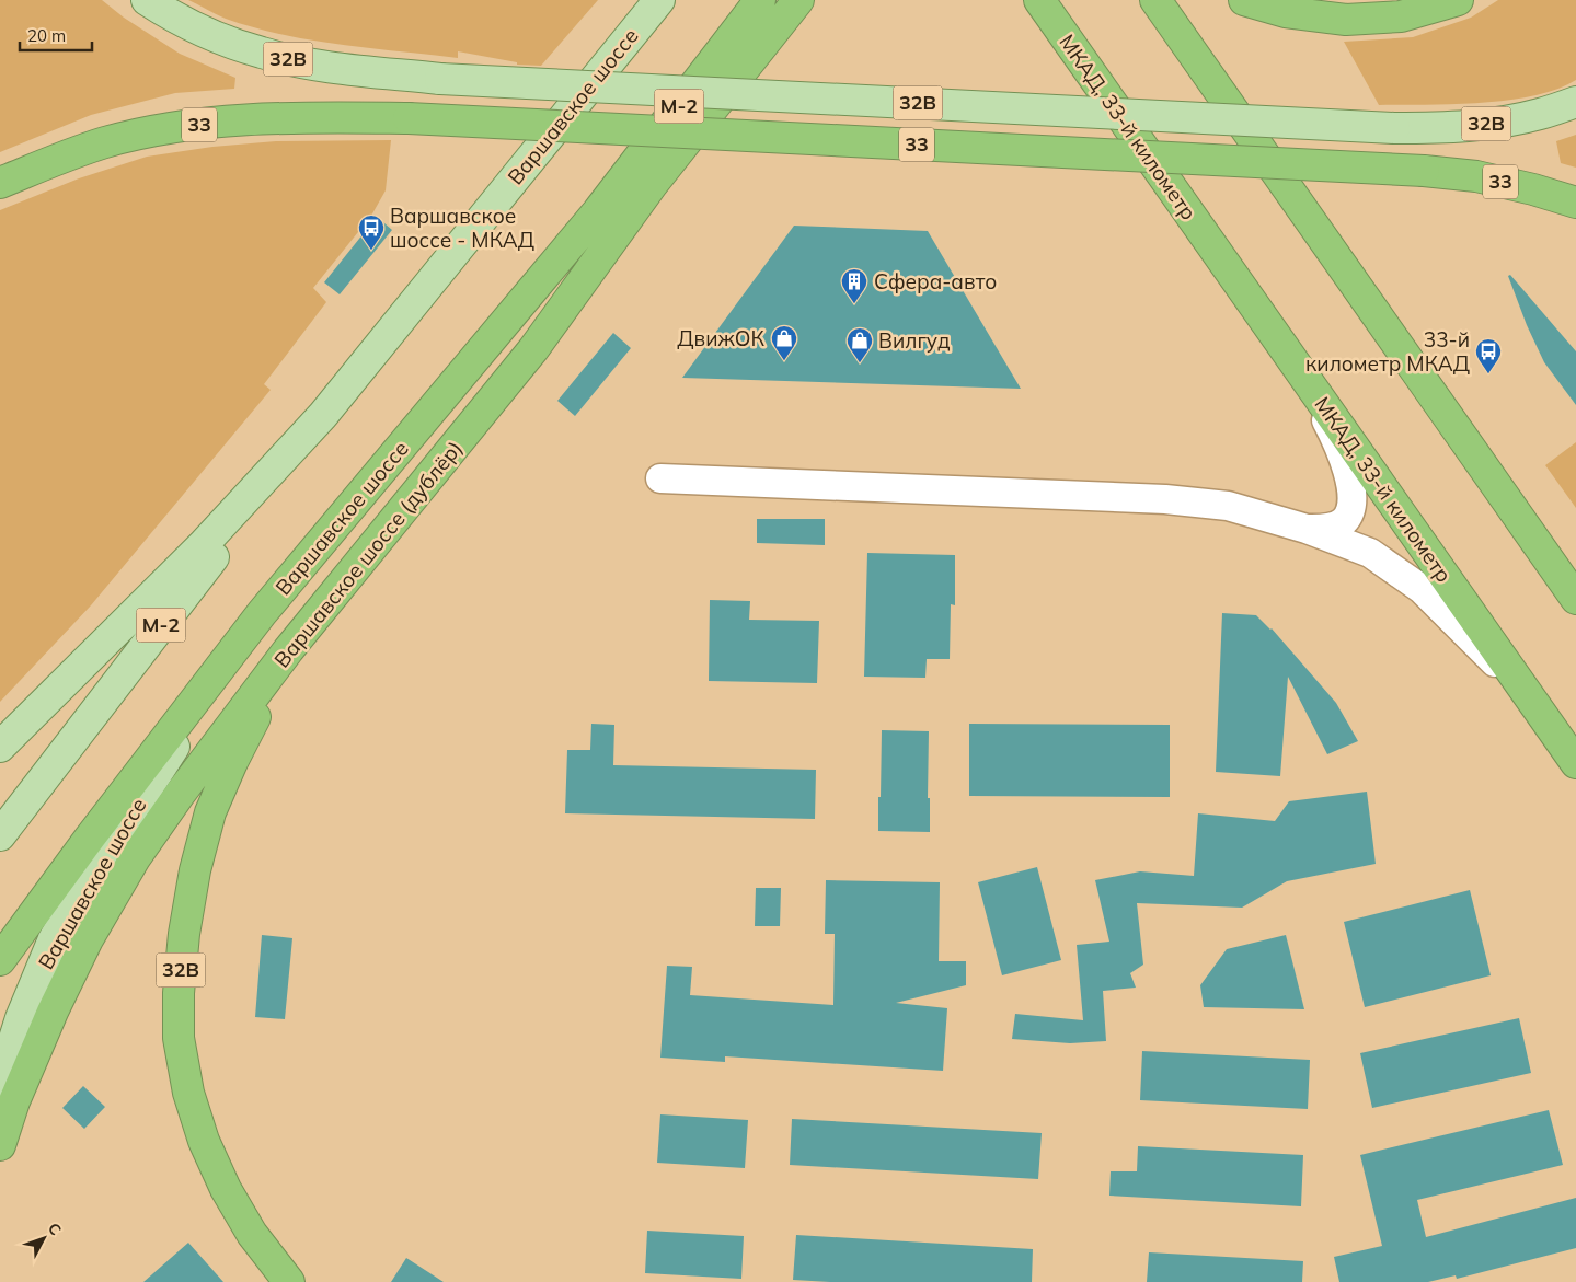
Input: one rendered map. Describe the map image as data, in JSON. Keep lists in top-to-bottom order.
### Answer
{
  "streets": {
    "highway": [
      "32B",
      "Варшавское шоссе",
      "М-2",
      "33",
      "МКАД, 33-й километр",
      "Варшавское шоссе (дублёр)"
    ]
  },
  "crossings": [
    ["32B", "Варшавское шоссе (дублёр)"],
    ["Варшавское шоссе", "М-2"]
  ],
  "places": {
    "bus stop": ["Варшавское шоссе - МКАД", "33-й километр МКАД"],
    "building": ["Сфера-авто"],
    "shop": ["ДвижОК", "Вилгуд"]
  },
  "scale_bar": "20 m",
  "north": "top right"
}
